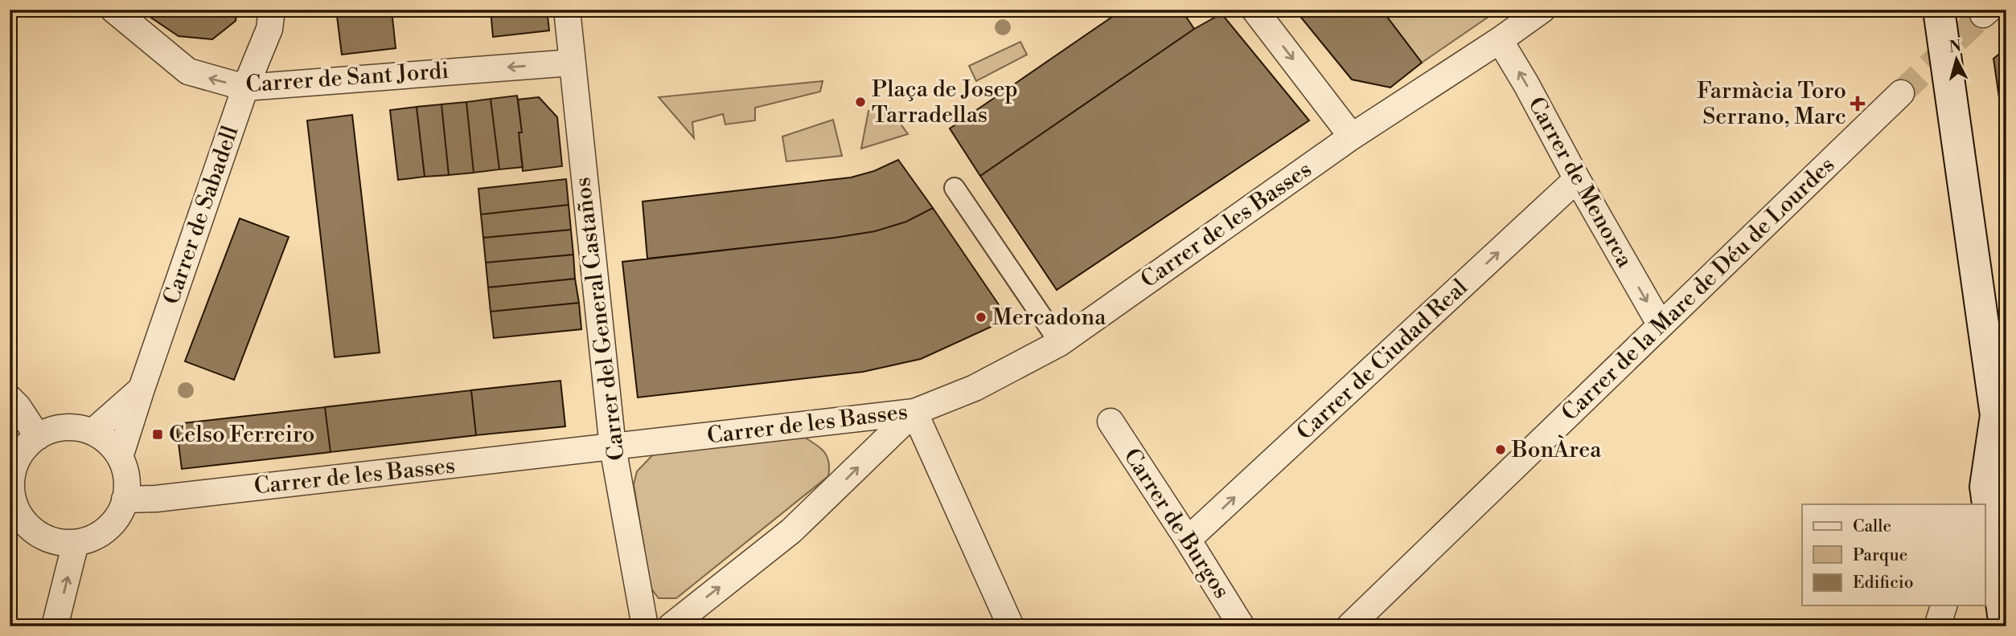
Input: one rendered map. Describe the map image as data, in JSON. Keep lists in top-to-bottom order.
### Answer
{
  "streets": {
    "street": [
      "Carrer de Sant Jordi",
      "Carrer de Menorca",
      "Carrer de Sabadell",
      "Carrer de les Basses",
      "Carrer de la Mare de Déu de Lourdes",
      "Carrer del General Castaños",
      "Carrer de Ciudad Real",
      "Carrer de Burgos"
    ]
  },
  "crossings": [
    ["Carrer de Sant Jordi", "Carrer de Sabadell"],
    ["Carrer de Sant Jordi", "Carrer del General Castaños"],
    ["Carrer de Menorca", "Carrer de les Basses"],
    ["Carrer de Menorca", "Carrer de la Mare de Déu de Lourdes"],
    ["Carrer de Menorca", "Carrer de Ciudad Real"],
    ["Carrer de Sabadell", "Carrer de les Basses"],
    ["Carrer de les Basses", "Carrer del General Castaños"],
    ["Carrer de Ciudad Real", "Carrer de Burgos"]
  ],
  "one_way": ["Carrer de Sant Jordi", "Carrer de Ciudad Real"],
  "places": {
    "other": ["Plaça de Josep Tarradellas", "Mercadona", "BonÀrea"],
    "health": ["Farmàcia Toro Serrano, Marc"],
    "transit": ["Celso Ferreiro"]
  },
  "legend": ["Calle", "Parque", "Edificio"],
  "north": "top"
}
